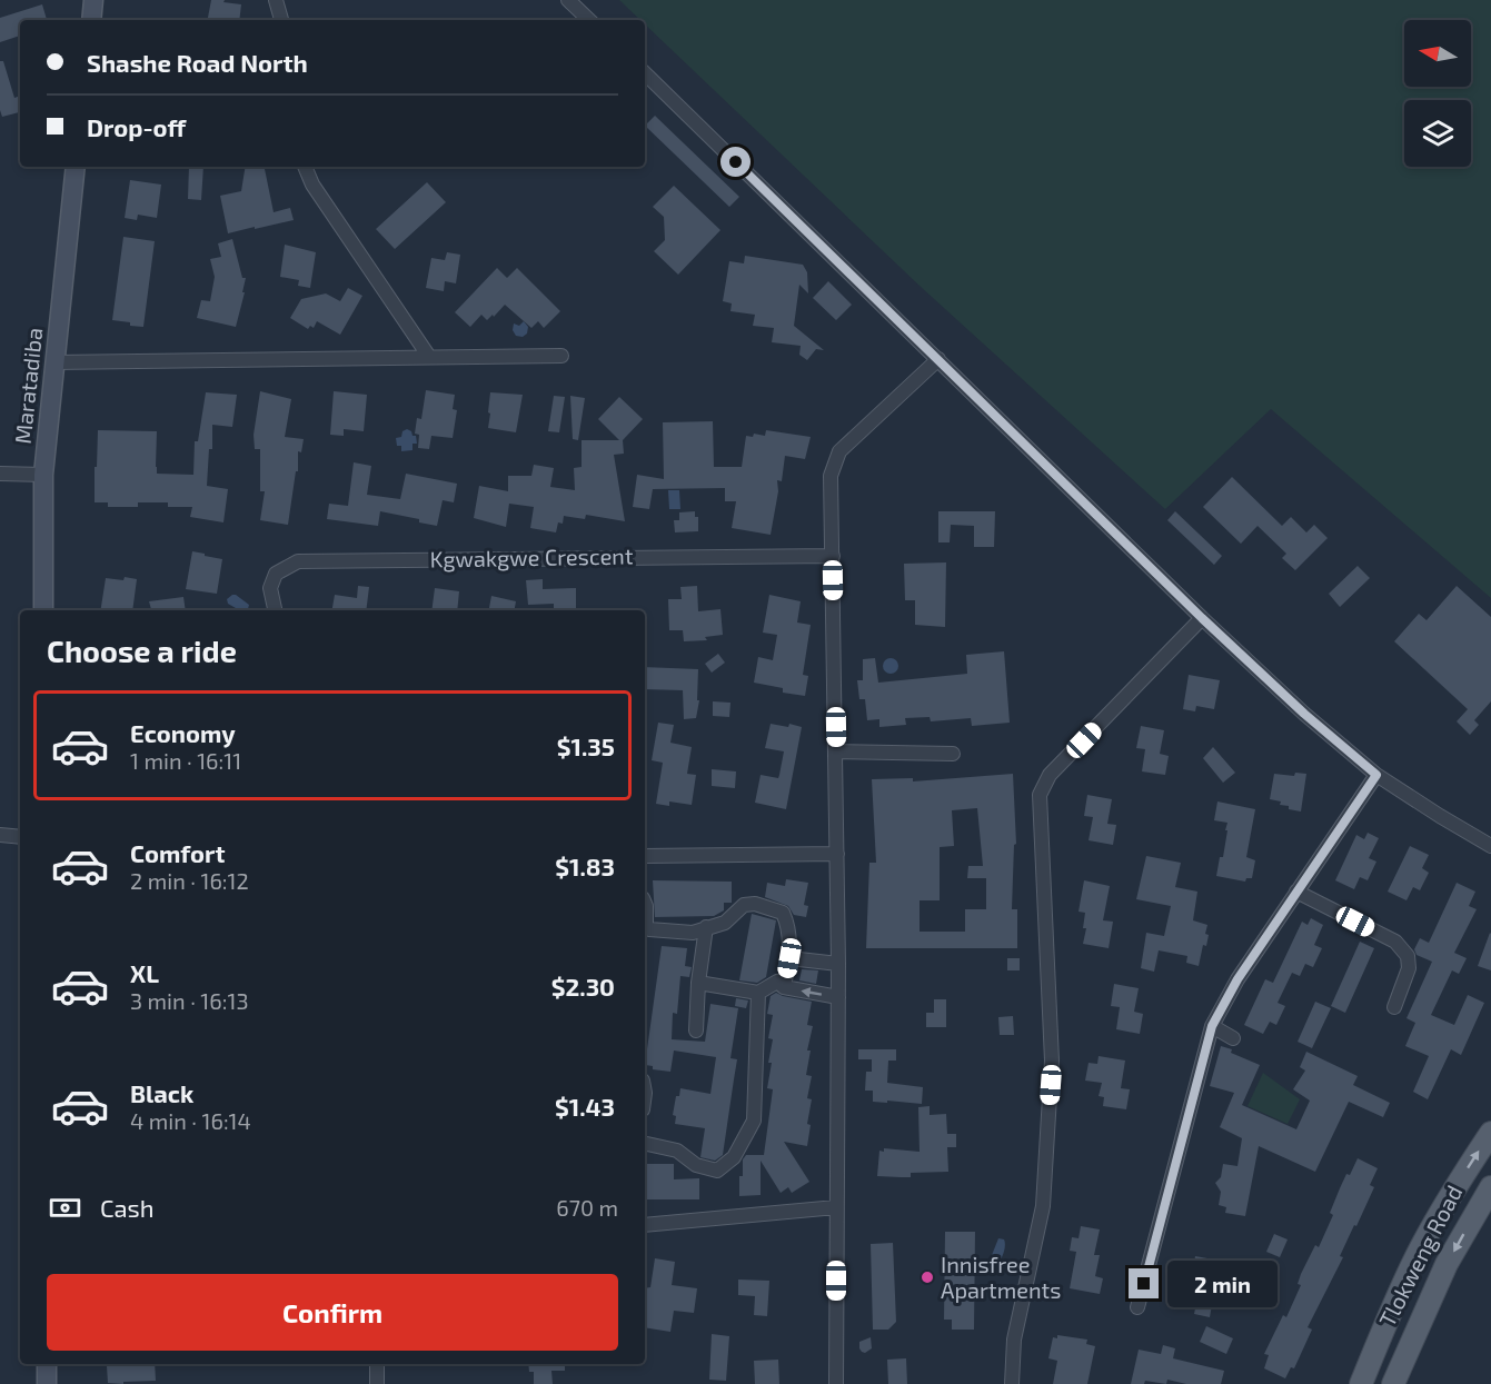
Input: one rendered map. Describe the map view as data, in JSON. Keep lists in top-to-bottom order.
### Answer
{
  "streets": {
    "main road": ["Tlokweng Road"],
    "street": ["Maratadiba", "Kgwakgwe Crescent"]
  },
  "places": ["Innisfree Apartments"],
  "north": "left",
  "page": {
    "banner": ["Shashe Road North", "Drop-off"],
    "heading": "Choose a ride",
    "list": [
      {
        "name": "Economy",
        "note": "1 min · 16:11",
        "value": "$1.35"
      },
      {
        "name": "Comfort",
        "note": "2 min · 16:12",
        "value": "$1.83"
      },
      {
        "name": "XL",
        "note": "3 min · 16:13",
        "value": "$2.30"
      },
      {
        "name": "Black",
        "note": "4 min · 16:14",
        "value": "$1.43"
      }
    ],
    "pay": ["Cash", "670 m"],
    "bubble": "2 min",
    "buttons": "Confirm"
  }
}
